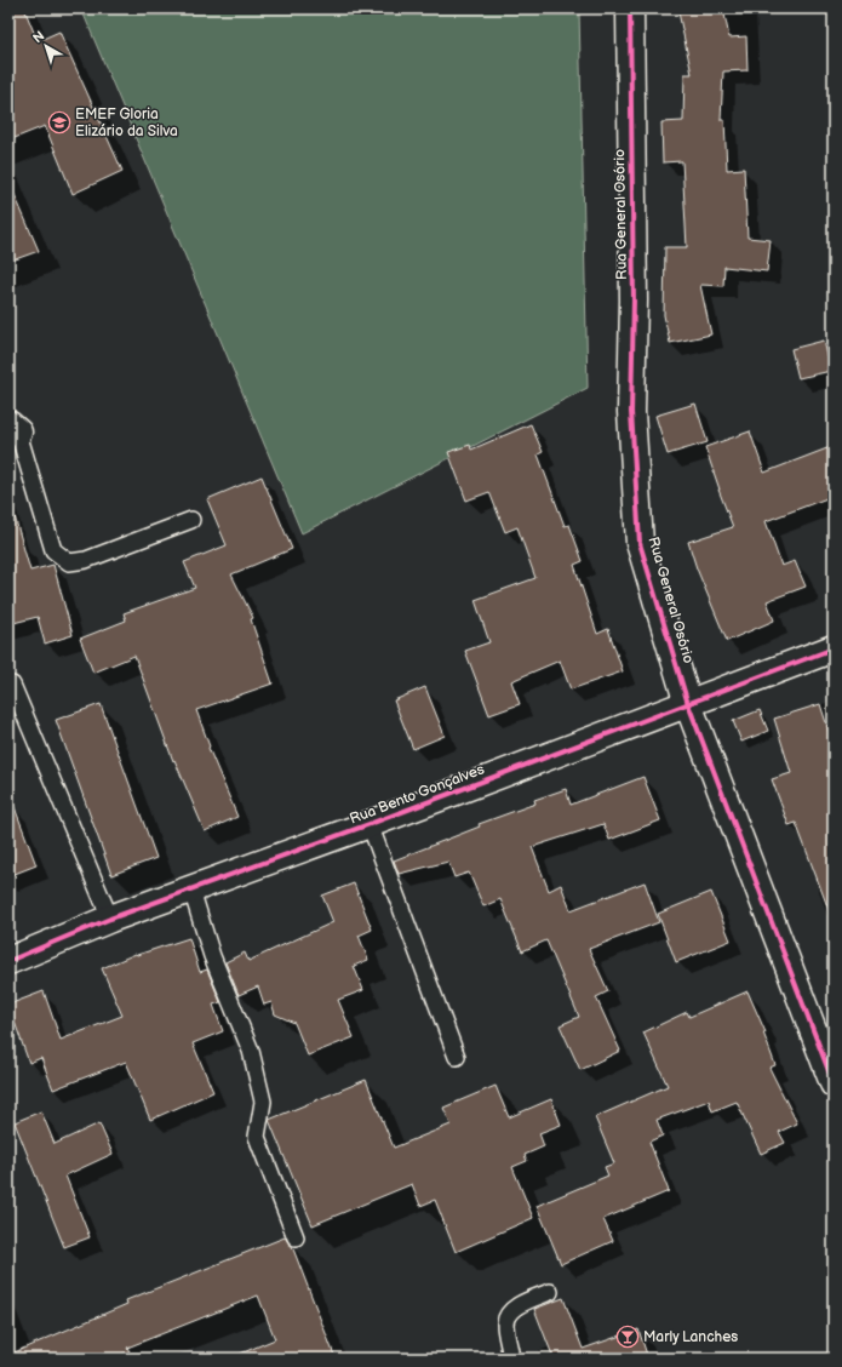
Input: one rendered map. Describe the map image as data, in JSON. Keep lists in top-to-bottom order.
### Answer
{
  "streets": {
    "street": ["Rua General Osório", "Rua Bento Gonçalves"]
  },
  "crossings": [
    ["Rua General Osório", "Rua Bento Gonçalves"]
  ],
  "places": {
    "school or university": ["EMEF Gloria Elizário da Silva"],
    "bar": ["Marly Lanches"]
  },
  "north": "top left"
}
